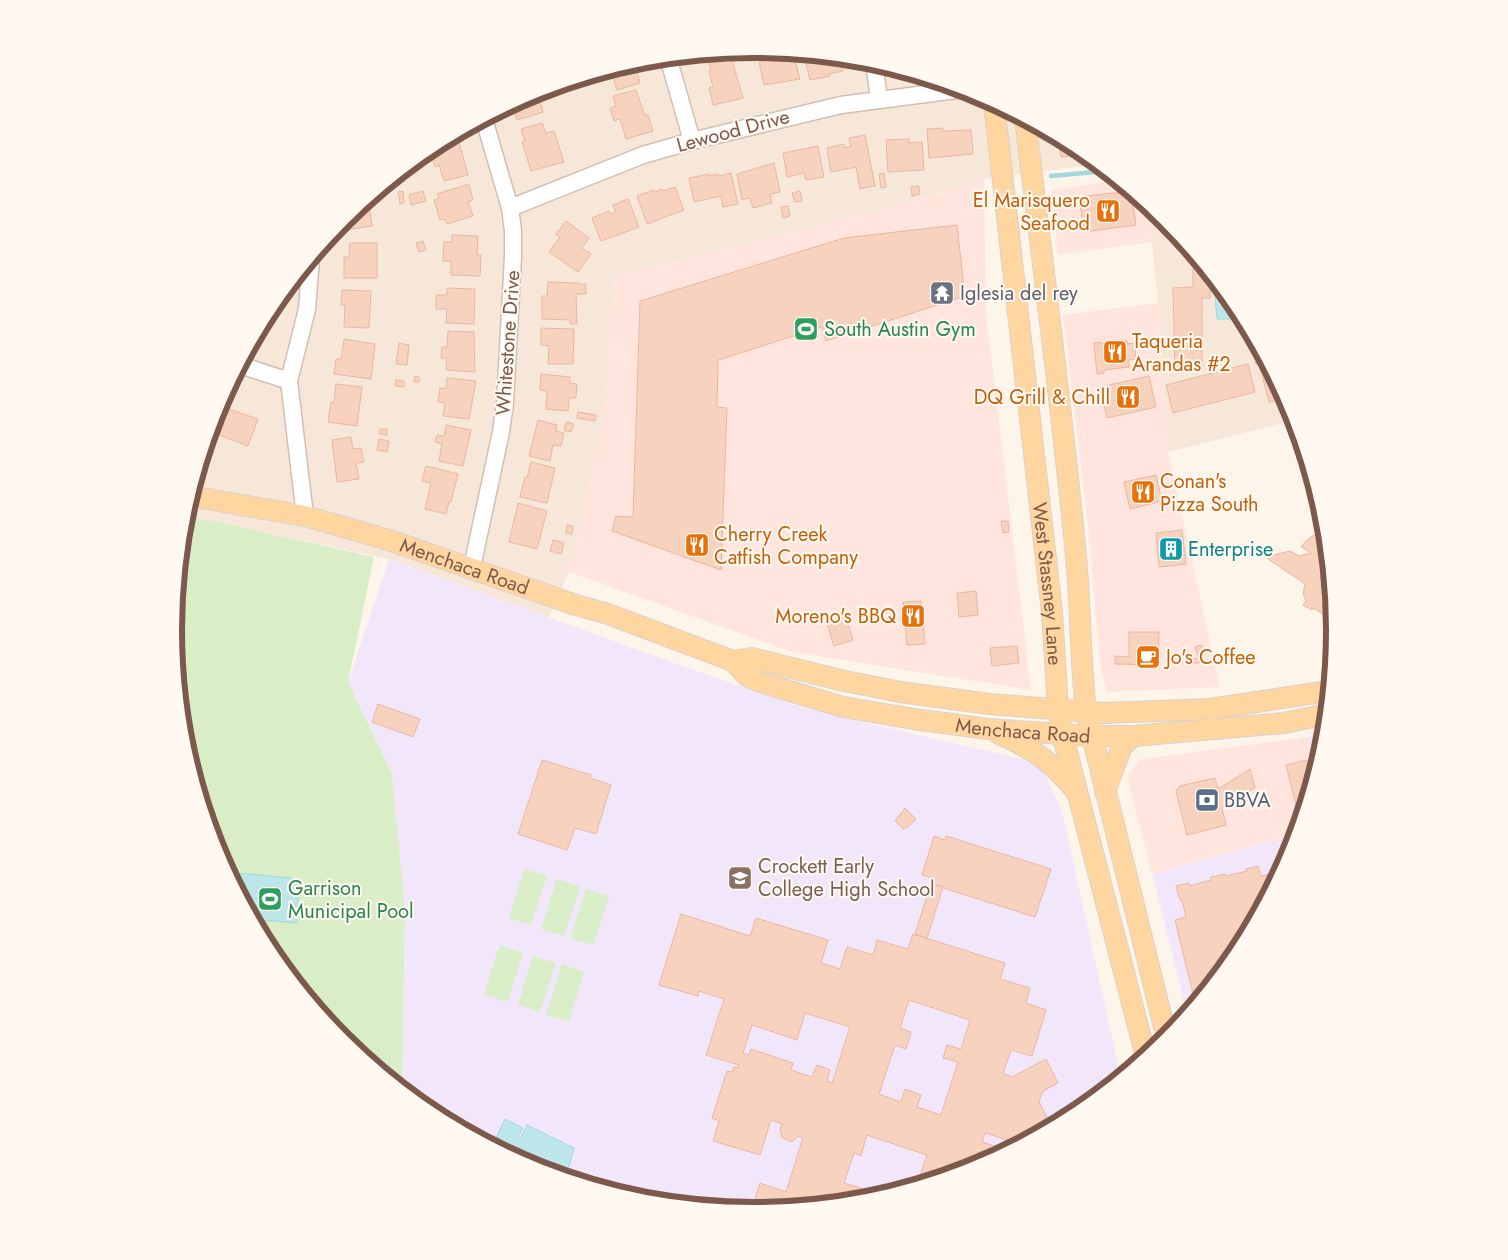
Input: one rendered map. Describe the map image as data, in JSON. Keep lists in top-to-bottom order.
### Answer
{
  "streets": {
    "main road": ["Menchaca Road", "West Stassney Lane"],
    "street": ["Lewood Drive", "Whitestone Drive"]
  },
  "crossings": [
    ["Lewood Drive", "Whitestone Drive"],
    ["Whitestone Drive", "Menchaca Road"],
    ["Menchaca Road", "West Stassney Lane"]
  ],
  "places": {
    "restaurant": [
      "El Marisquero Seafood",
      "Taqueria Arandas #2",
      "DQ Grill & Chill",
      "Conan's Pizza South",
      "Cherry Creek Catfish Company",
      "Moreno's BBQ"
    ],
    "temple": ["Iglesia del rey"],
    "sports": ["South Austin Gym", "Garrison Municipal Pool"],
    "building": ["Enterprise"],
    "cafe": ["Jo's Coffee"],
    "bank": ["BBVA"],
    "school or university": ["Crockett Early College High School"]
  }
}
